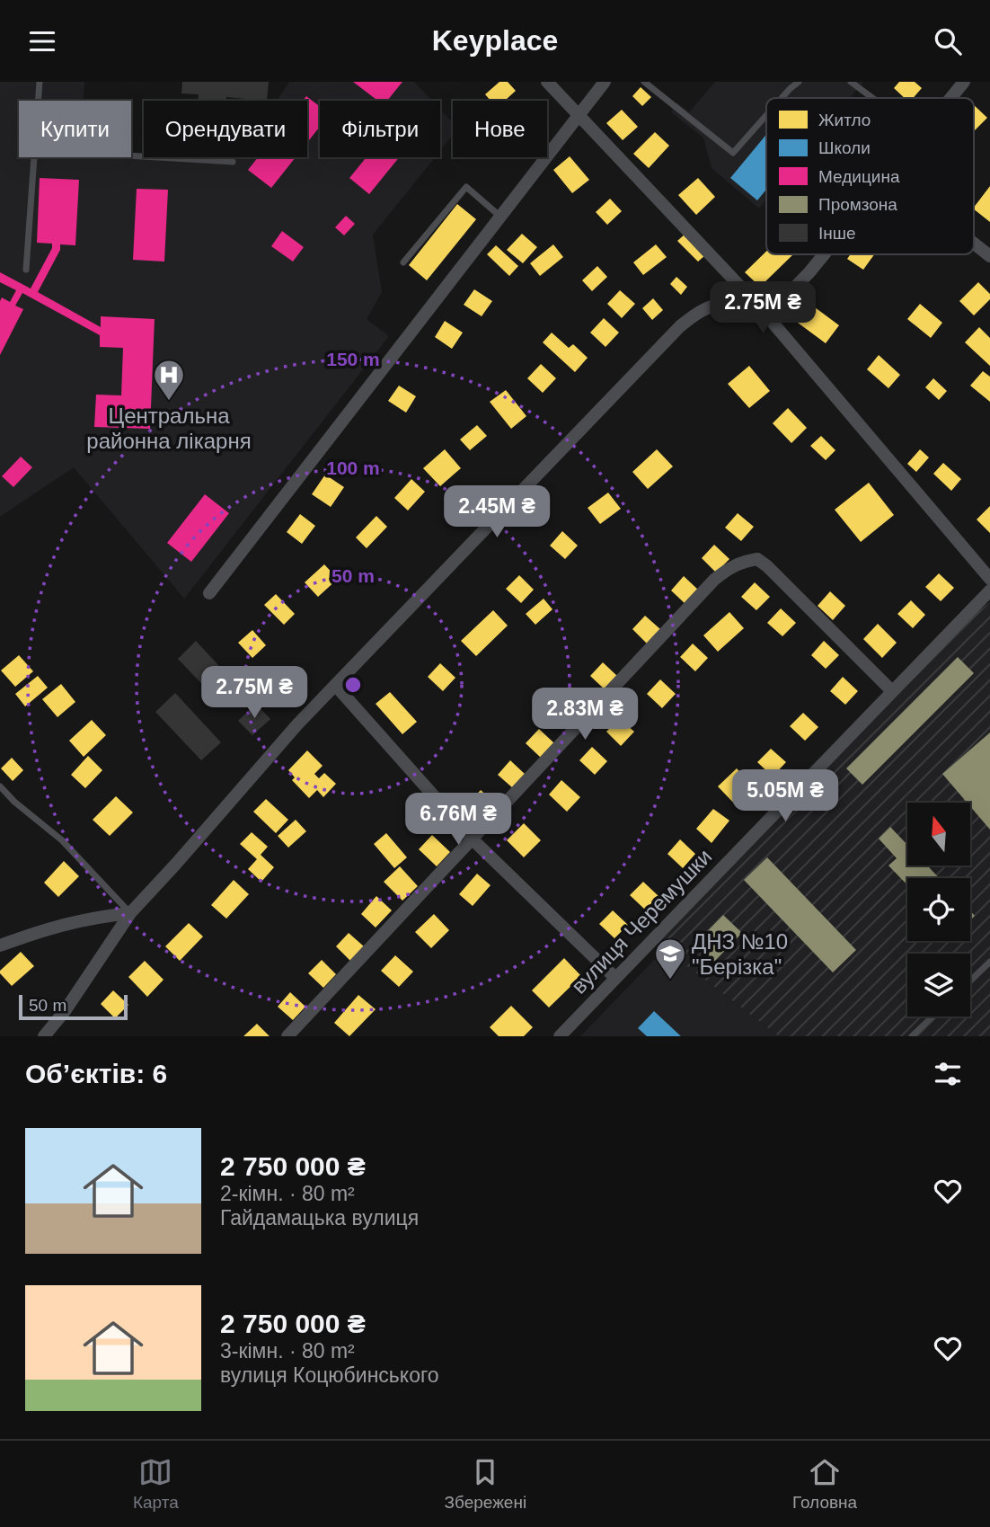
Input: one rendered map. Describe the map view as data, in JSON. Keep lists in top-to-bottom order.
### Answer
{
  "streets": {
    "street": ["вулиця Черемушки"]
  },
  "places": {
    "hospital": ["Центральна районна лікарня"],
    "school or university": ["ДНЗ №10 \"Берізка\""]
  },
  "legend": [
    "Житло",
    "Школи",
    "Медицина",
    "Промзона",
    "Інше"
  ],
  "scale_bar": "50 m",
  "north": "top",
  "page": {
    "header": "Keyplace",
    "chip": [
      "Купити",
      "Орендувати",
      "Фільтри",
      "Нове"
    ],
    "price": [
      "2.75M ₴",
      "2.45M ₴",
      "2.75M ₴",
      "2.83M ₴",
      "5.05M ₴",
      "6.76M ₴"
    ],
    "scale": "50 m",
    "heading": "Об’єктів: 6",
    "list": [
      {
        "name": "2 750 000 ₴",
        "note": "2-кімн. · 80 m² · Гайдамацька вулиця"
      },
      {
        "name": "2 750 000 ₴",
        "note": "3-кімн. · 80 m² · вулиця Коцюбинського"
      }
    ],
    "tabs": ["Карта", "Збережені", "Головна"]
  },
  "rings": ["150 m", "100 m", "50 m"]
}
